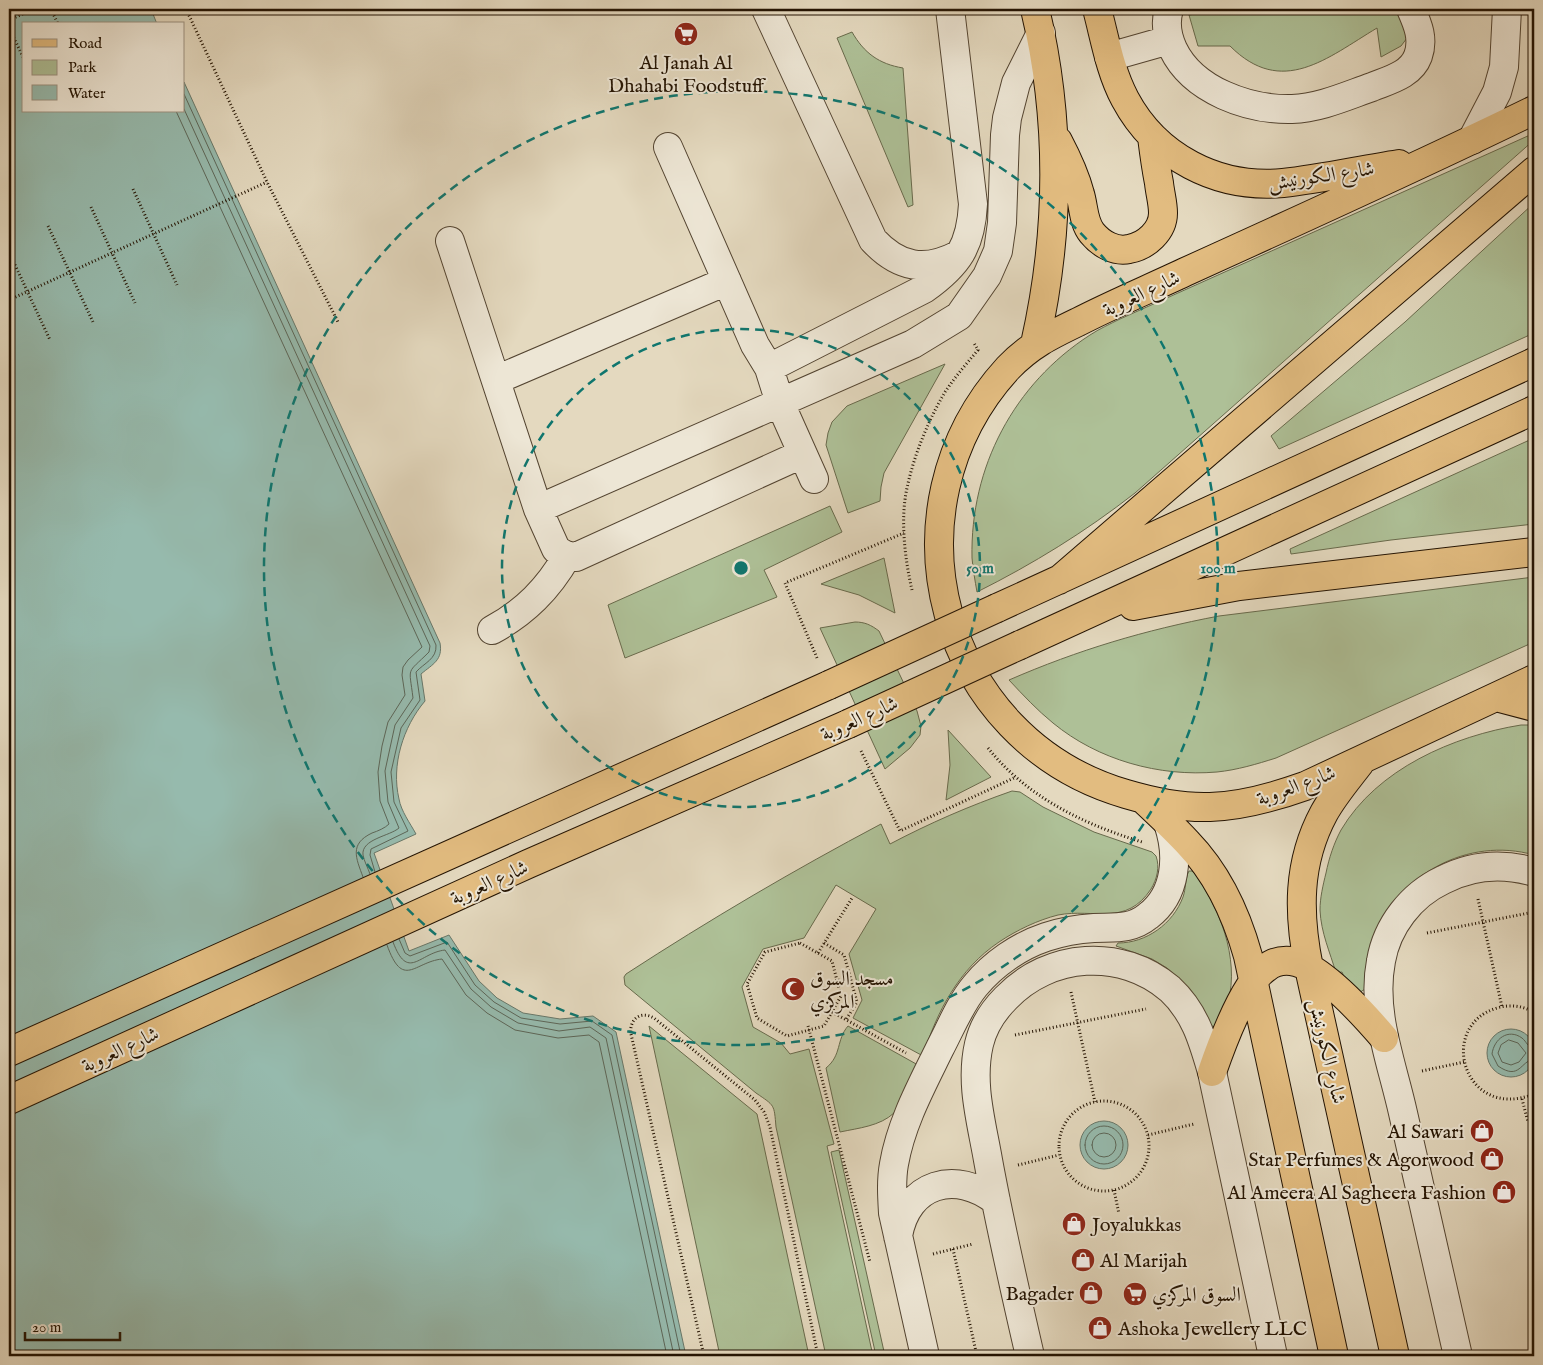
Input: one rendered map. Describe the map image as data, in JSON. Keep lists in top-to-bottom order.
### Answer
{
  "streets": {
    "main road": ["شارع الكورنيش", "شارع العروبة"]
  },
  "crossings": [
    ["شارع الكورنيش", "شارع العروبة"]
  ],
  "places": {
    "supermarket": ["Al Janah Al Dhahabi Foodstuff", "السوق المركزي"],
    "mosque": ["مسجد السوق المركزي"],
    "shop": [
      "Al Sawari",
      "Star Perfumes & Agorwood",
      "Al Ameera Al Sagheera Fashion",
      "Joyalukkas",
      "Al Marijah",
      "Bagader",
      "Ashoka Jewellery LLC"
    ]
  },
  "legend": ["Road", "Park", "Water"],
  "scale_bar": "20 m",
  "rings": ["50 m", "100 m"]
}
